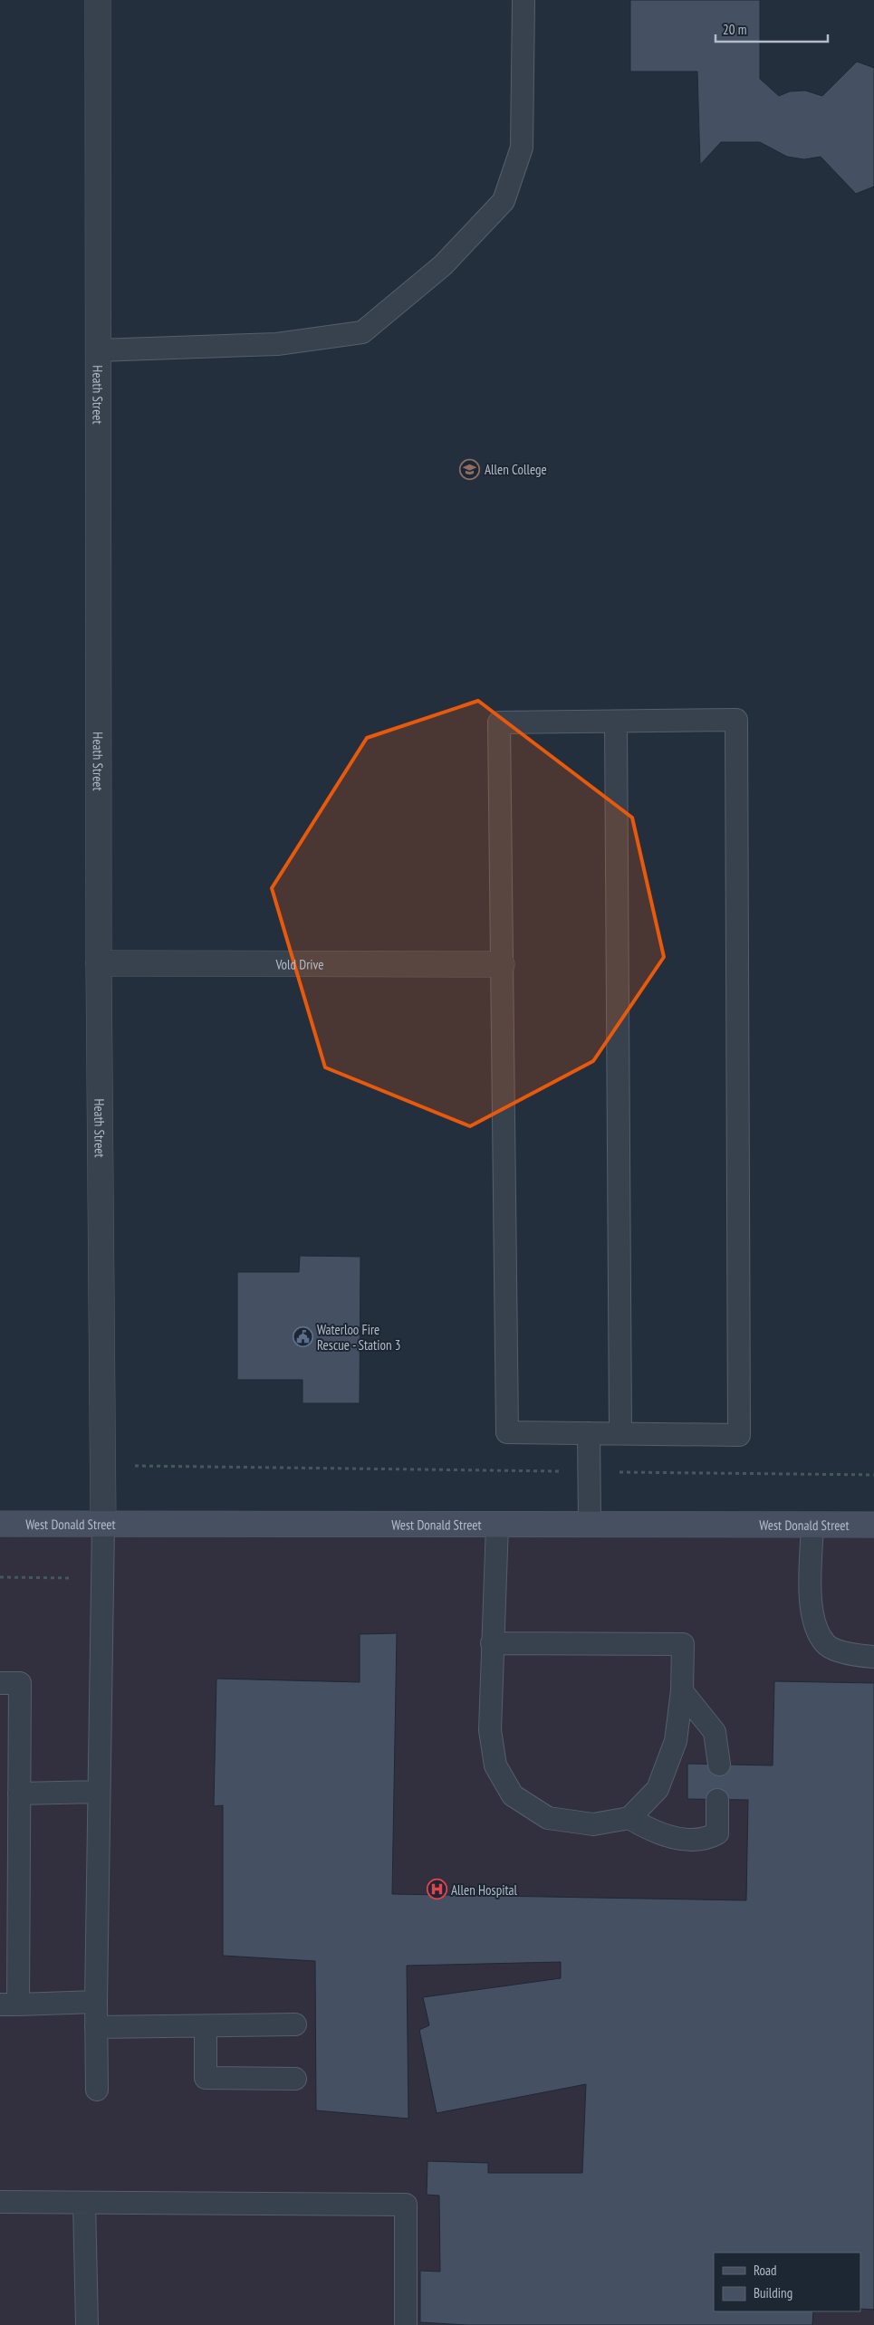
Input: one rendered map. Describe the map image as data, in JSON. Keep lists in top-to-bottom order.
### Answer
{
  "streets": {
    "main road": ["West Donald Street"],
    "street": ["Heath Street", "Vold Drive"]
  },
  "crossings": [
    ["Heath Street", "Vold Drive"],
    ["Heath Street", "West Donald Street"]
  ],
  "places": {
    "school or university": ["Allen College"],
    "public building": ["Waterloo Fire Rescue - Station 3"],
    "hospital": ["Allen Hospital"]
  },
  "legend": ["Road", "Building"],
  "scale_bar": "20 m"
}
